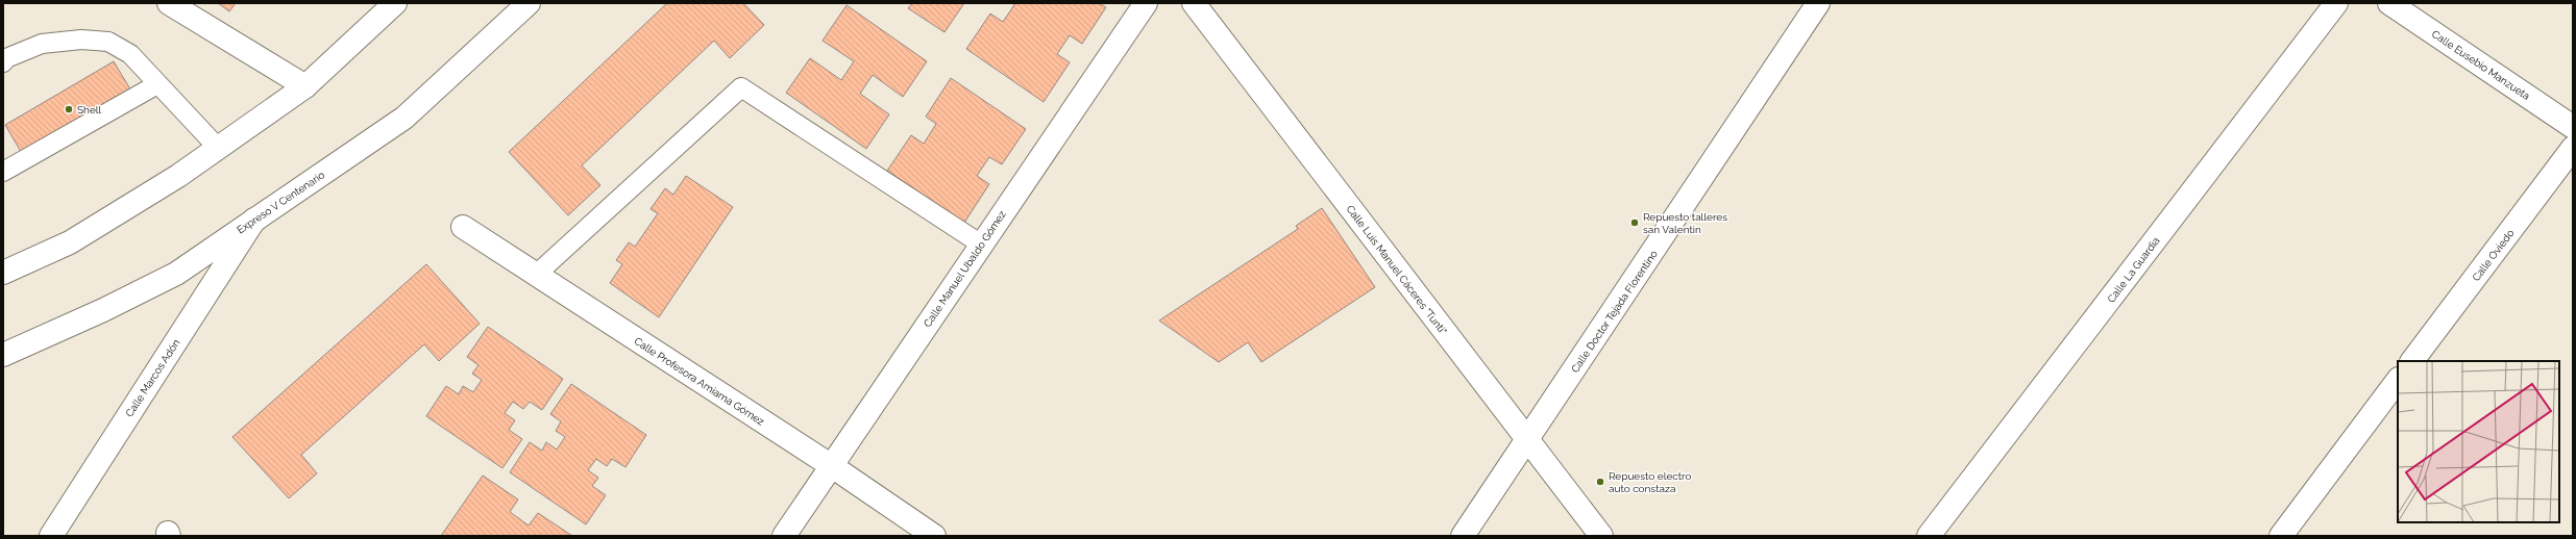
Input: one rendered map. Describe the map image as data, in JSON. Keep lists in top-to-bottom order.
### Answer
{
  "streets": {
    "street": [
      "Calle Eusebio Manzueta",
      "Expreso V Centenario",
      "Calle Oviedo",
      "Calle Manuel Ubaldo Gómez",
      "Calle Luis Manuel Cáceres \"Tunti\"",
      "Calle La Guardia",
      "Calle Doctor Tejada Florentino",
      "Calle Marcos Adón",
      "Calle Profesora Amiama Gómez"
    ]
  },
  "crossings": [
    ["Expreso V Centenario", "Calle Marcos Adón"],
    ["Calle Manuel Ubaldo Gómez", "Calle Profesora Amiama Gómez"],
    ["Calle Luis Manuel Cáceres \"Tunti\"", "Calle Doctor Tejada Florentino"]
  ],
  "places": ["Shell", "Repuesto talleres san Valentin", "Repuesto electro auto constaza"]
}
